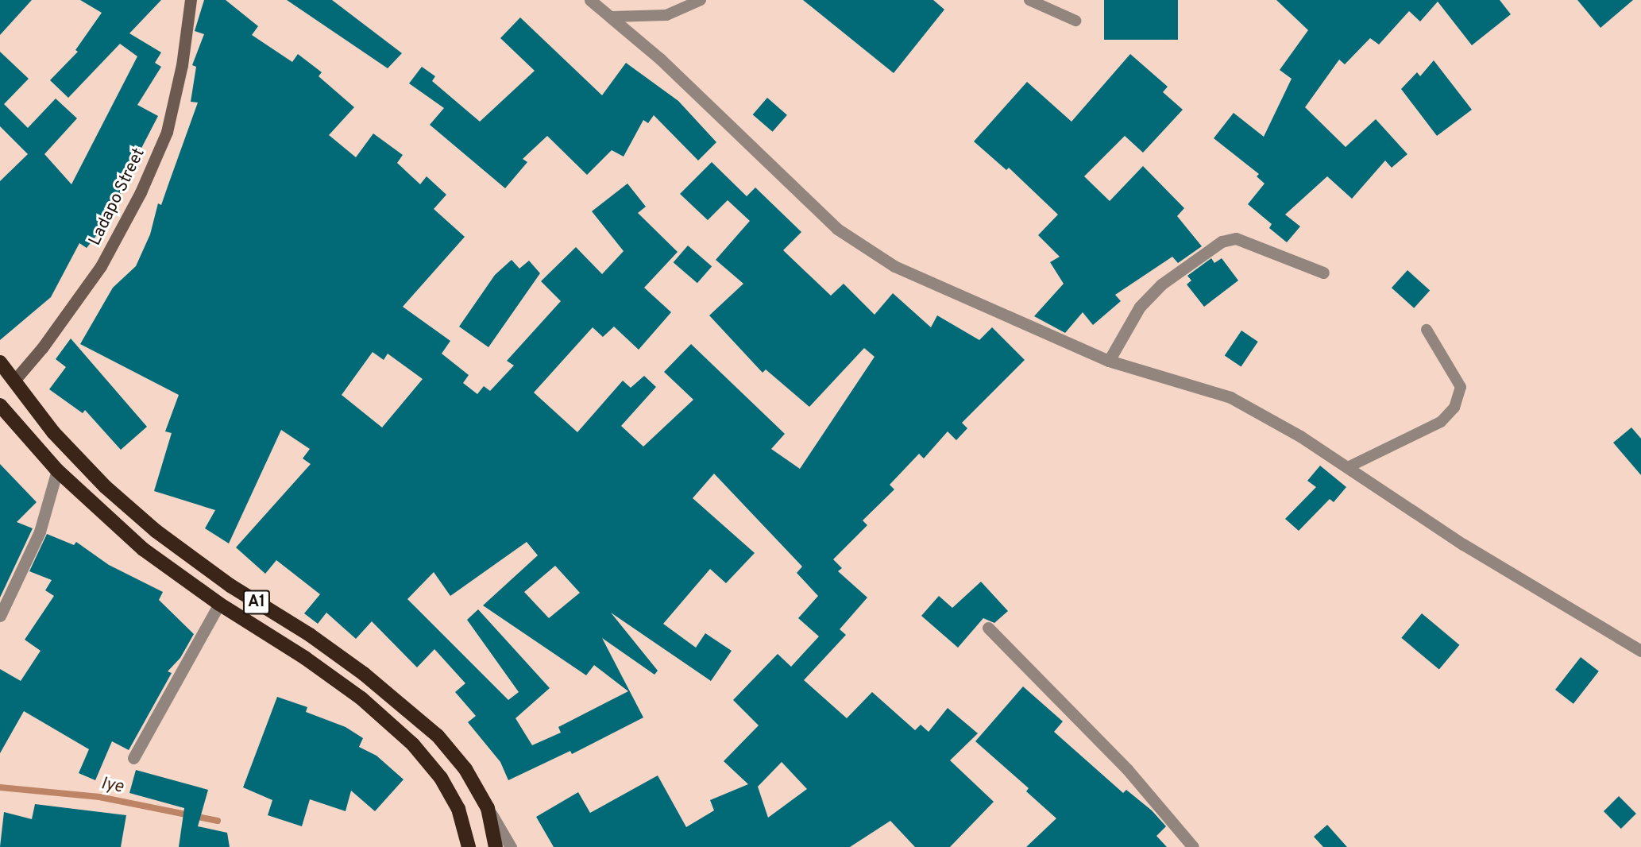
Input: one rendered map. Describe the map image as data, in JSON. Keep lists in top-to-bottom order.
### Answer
{
  "streets": {
    "highway": ["A1"],
    "main road": ["Ladapo Street"]
  },
  "crossings": [
    ["Ladapo Street", "A1"]
  ],
  "water": ["Iye"]
}
